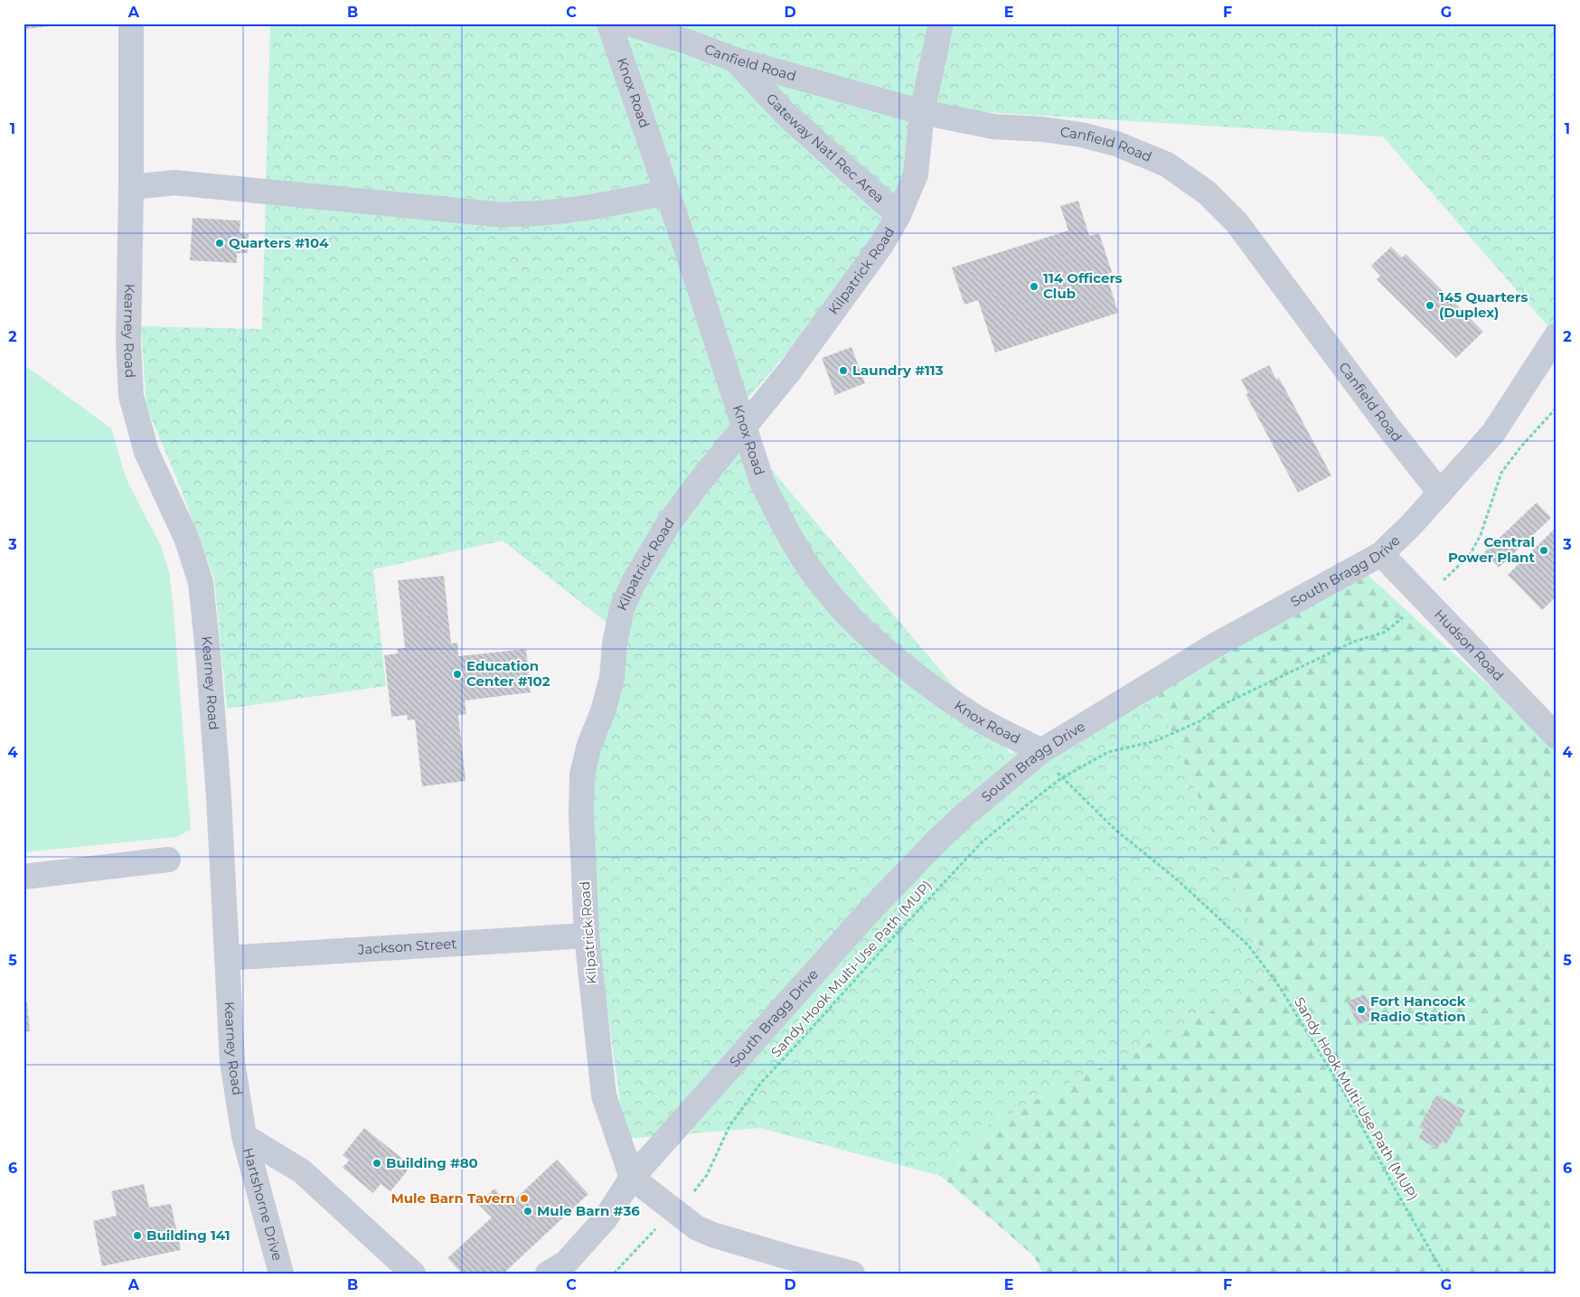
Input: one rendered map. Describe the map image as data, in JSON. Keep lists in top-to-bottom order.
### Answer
{
  "streets": {
    "street": [
      "Canfield Road",
      "Knox Road",
      "Gateway Natl Rec Area",
      "Kilpatrick Road",
      "Kearney Road",
      "South Bragg Drive",
      "Hudson Road",
      "Jackson Street",
      "Hartshorne Drive"
    ],
    "path": ["Sandy Hook Multi-Use Path (MUP)"]
  },
  "crossings": [
    ["Canfield Road", "Gateway Natl Rec Area"],
    ["Canfield Road", "Kilpatrick Road"],
    ["Canfield Road", "South Bragg Drive"],
    ["Knox Road", "Kilpatrick Road"],
    ["Knox Road", "South Bragg Drive"],
    ["Gateway Natl Rec Area", "Kilpatrick Road"],
    ["Kilpatrick Road", "South Bragg Drive"],
    ["Kilpatrick Road", "Jackson Street"],
    ["Kearney Road", "Jackson Street"],
    ["Kearney Road", "Hartshorne Drive"],
    ["South Bragg Drive", "Hudson Road"],
    ["Hudson Road", "Sandy Hook Multi-Use Path (MUP)"]
  ],
  "places": [
    "Quarters #104",
    "114 Officers Club",
    "145 Quarters (Duplex)",
    "Laundry #113",
    "Central Power Plant",
    "Education Center #102",
    "Fort Hancock Radio Station",
    "Building #80",
    "Mule Barn Tavern",
    "Mule Barn #36",
    "Building 141"
  ],
  "grid": {
    "columns": [
      "A",
      "B",
      "C",
      "D",
      "E",
      "F",
      "G"
    ],
    "rows": [
      "1",
      "2",
      "3",
      "4",
      "5",
      "6"
    ]
  }
}
